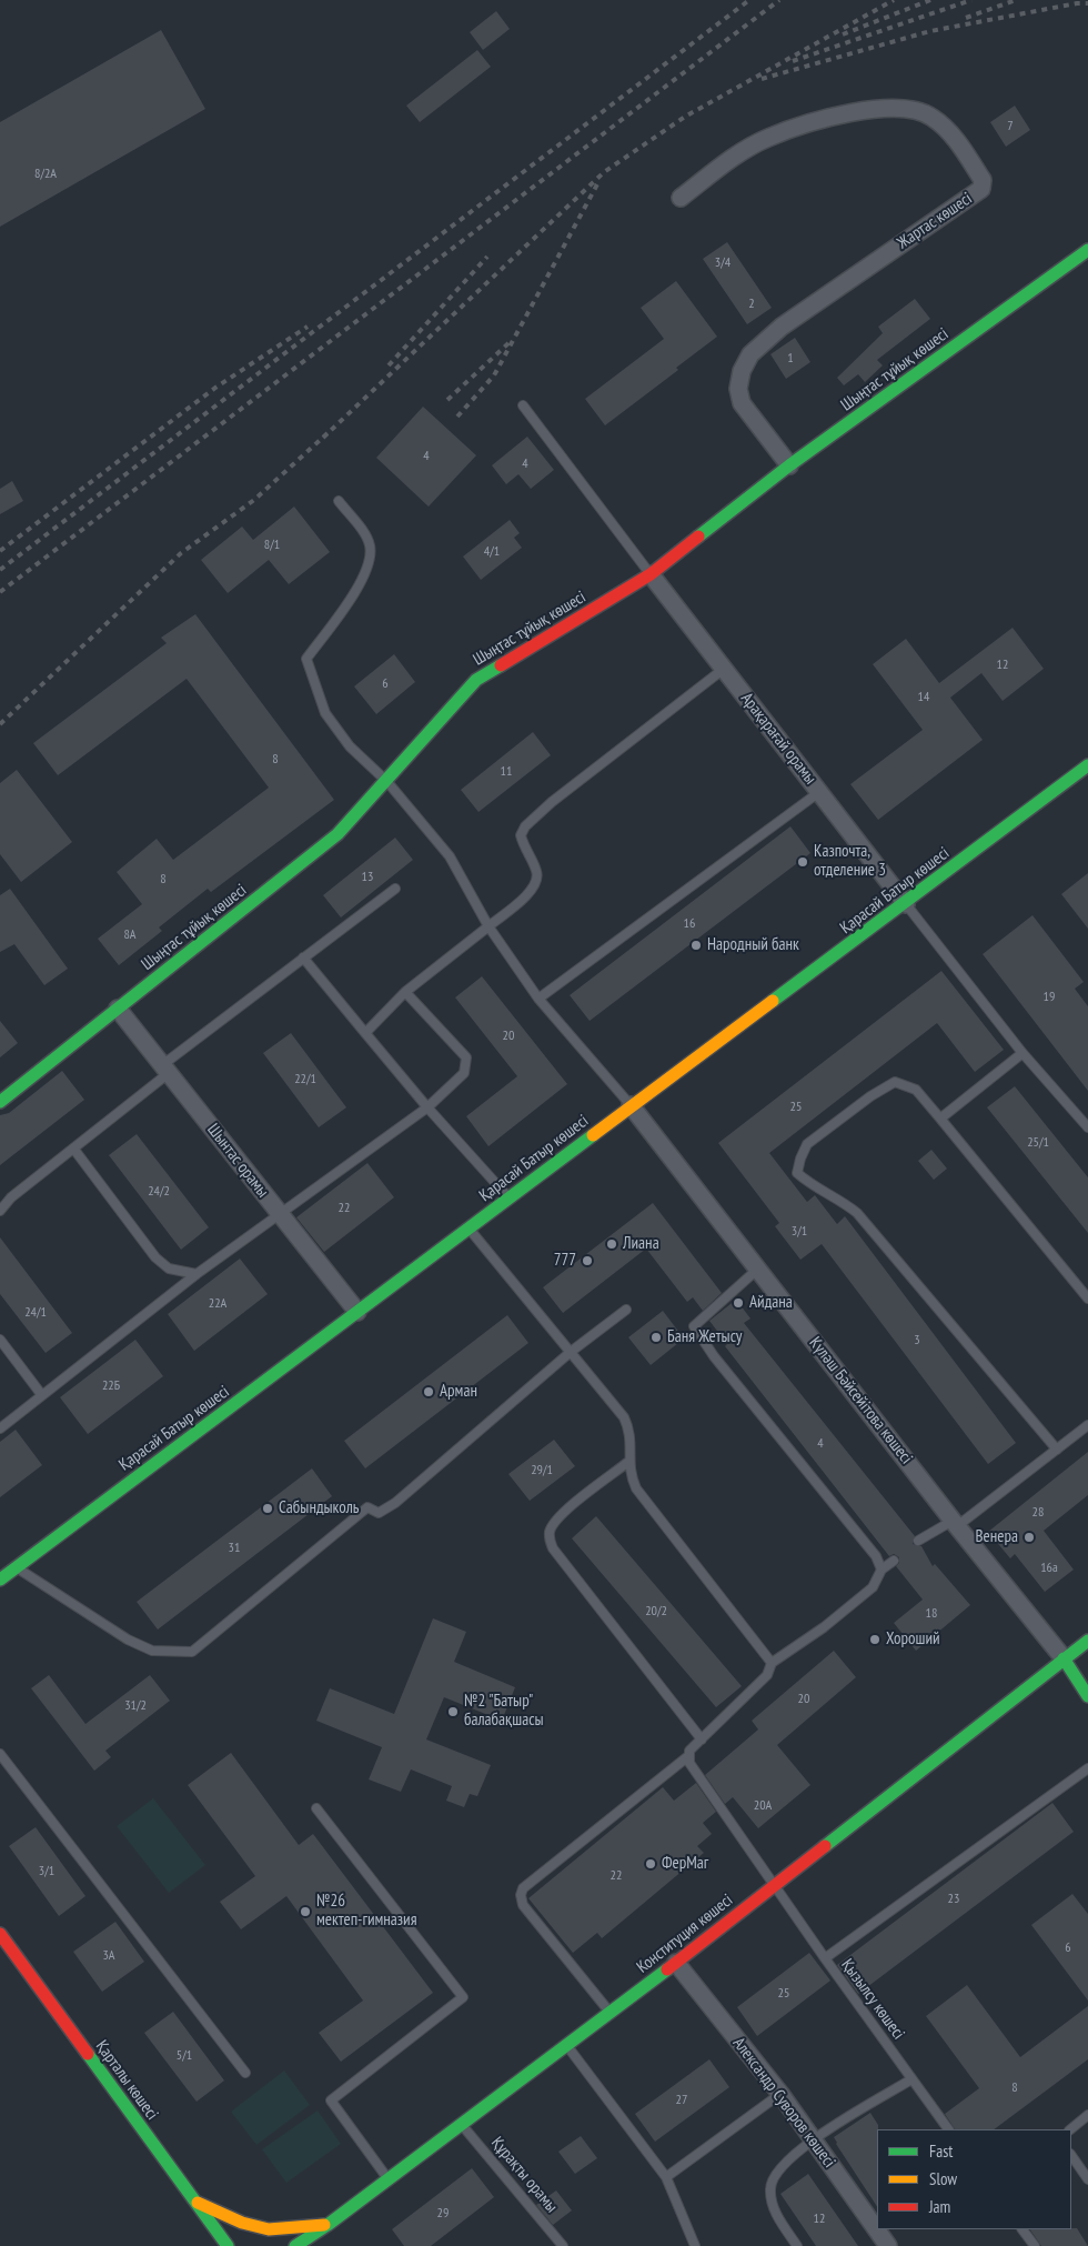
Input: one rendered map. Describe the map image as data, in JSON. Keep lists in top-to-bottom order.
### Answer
{
  "streets": {
    "street": [
      "Жартас көшесі",
      "Шыңтас тұйық көшесі",
      "Арақарағай орамы",
      "Қарасай Батыр көшесі",
      "Шынтас орамы",
      "Күләш Бәйсейітова көшесі",
      "Конституция көшесі",
      "Қарталы көшесі",
      "Александр Суворов көшесі"
    ],
    "lane": ["Қызылсу көшесі", "Құрақты орамы"]
  },
  "crossings": [
    ["Жартас көшесі", "Шыңтас тұйық көшесі"],
    ["Шыңтас тұйық көшесі", "Арақарағай орамы"],
    ["Шыңтас тұйық көшесі", "Шынтас орамы"],
    ["Арақарағай орамы", "Қарасай Батыр көшесі"],
    ["Қарасай Батыр көшесі", "Шынтас орамы"],
    ["Қарасай Батыр көшесі", "Күләш Бәйсейітова көшесі"],
    ["Күләш Бәйсейітова көшесі", "Конституция көшесі"],
    ["Конституция көшесі", "Қызылсу көшесі"],
    ["Конституция көшесі", "Александр Суворов көшесі"],
    ["Конституция көшесі", "Құрақты орамы"]
  ],
  "places": [
    "Казпочта, отделение 3",
    "Народный банк",
    "Лиана",
    "777",
    "Айдана",
    "Баня Жетысу",
    "Арман",
    "Сабындыколь",
    "Венера",
    "Хороший",
    "№2 \"Батыр\" балабақшасы",
    "ФерМаг",
    "№26 мектеп-гимназия"
  ],
  "house_numbers": [
    "7",
    "8/2А",
    "3/4",
    "2",
    "1",
    "4",
    "4",
    "8/1",
    "4/1",
    "12",
    "6",
    "14",
    "8",
    "11",
    "13",
    "8",
    "16",
    "8А",
    "19",
    "20",
    "22/1",
    "25",
    "25/1",
    "24/2",
    "22",
    "3/1",
    "22А",
    "24/1",
    "3",
    "22Б",
    "4",
    "29/1",
    "28",
    "31",
    "16а",
    "20/2",
    "18",
    "20",
    "31/2",
    "20А",
    "3/1",
    "22",
    "23",
    "6",
    "3А",
    "25",
    "5/1",
    "8",
    "27",
    "29",
    "12"
  ],
  "legend": ["Fast", "Slow", "Jam"]
}
